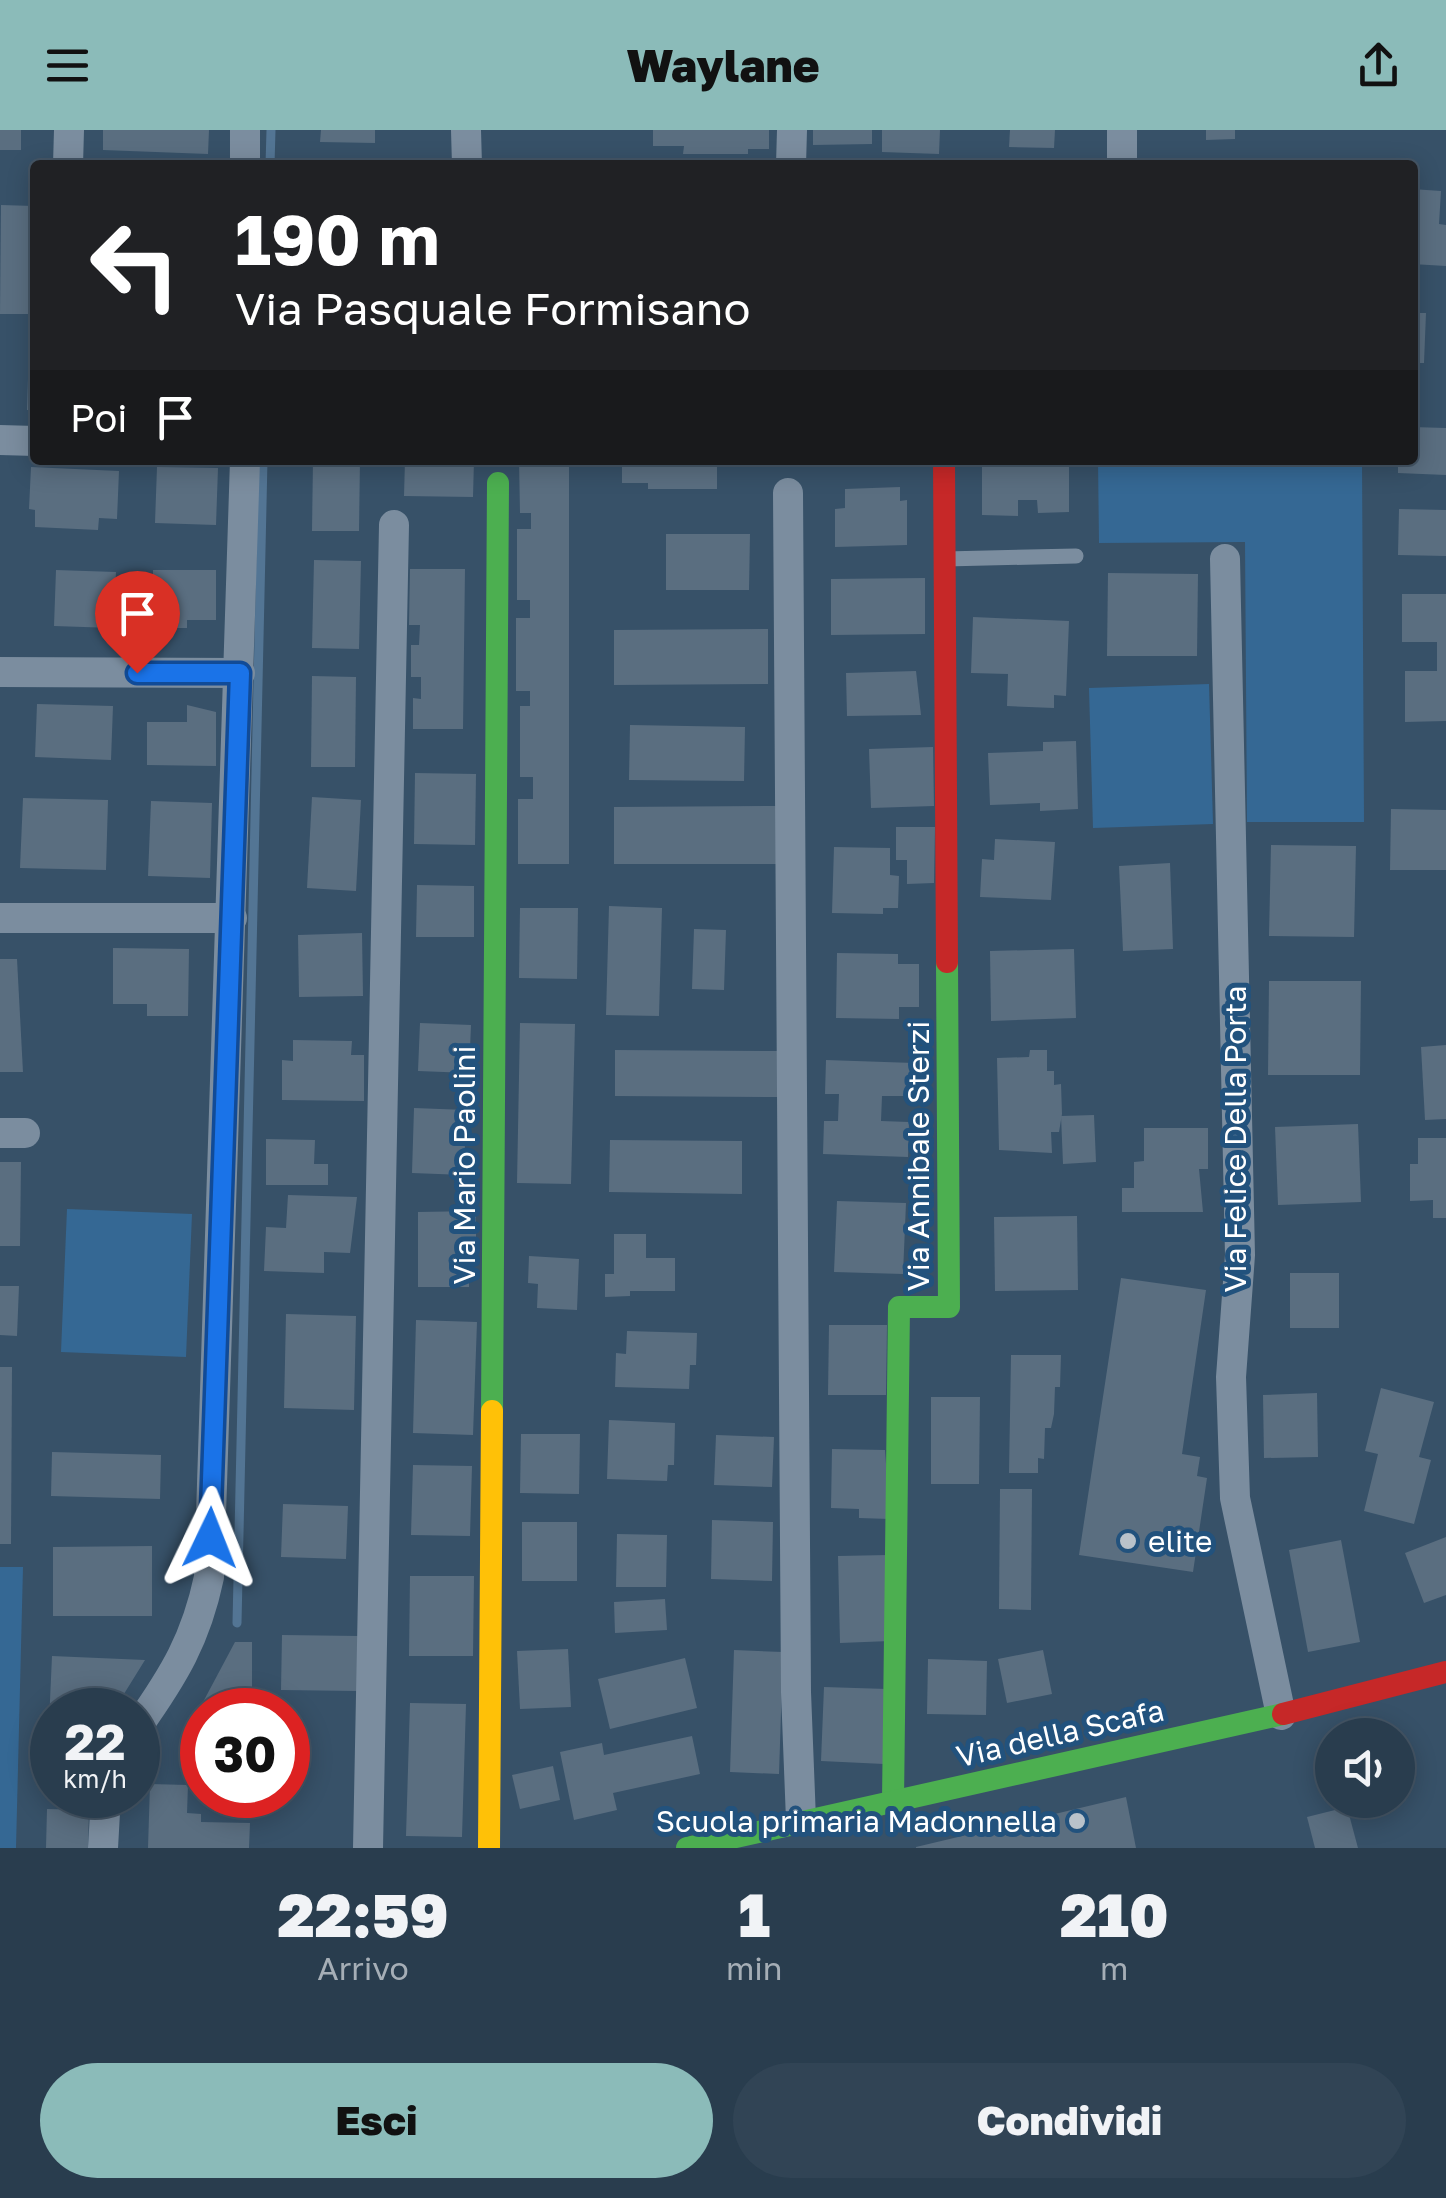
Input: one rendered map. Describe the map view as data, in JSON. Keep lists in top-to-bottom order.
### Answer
{
  "streets": {
    "street": [
      "Via Felice Della Porta",
      "Via Annibale Sterzi",
      "Via Mario Paolini",
      "Via della Scafa"
    ]
  },
  "crossings": [
    ["Via Felice Della Porta", "Via della Scafa"],
    ["Via Annibale Sterzi", "Via della Scafa"]
  ],
  "places": ["elite", "Scuola primaria Madonnella"],
  "page": {
    "header": "Waylane",
    "turn": ["190 m", "Via Pasquale Formisano"],
    "then": "Poi",
    "speed": "22 km/h",
    "limit": "30",
    "eta": [
      "22:59",
      "Arrivo",
      "1",
      "min",
      "210",
      "m"
    ],
    "buttons": ["Esci", "Condividi"]
  }
}
